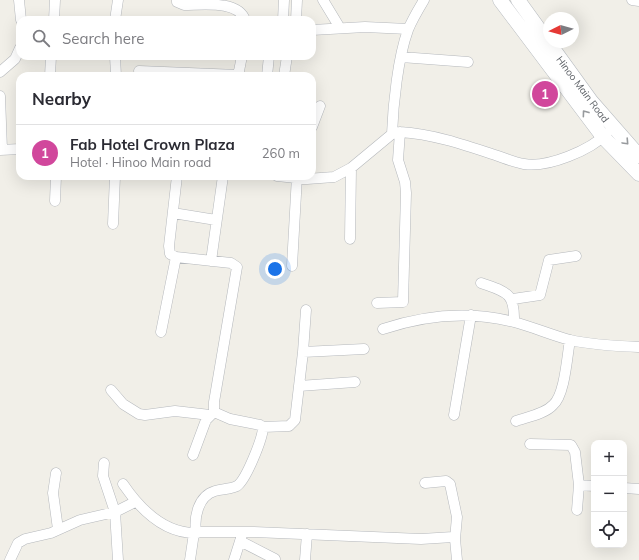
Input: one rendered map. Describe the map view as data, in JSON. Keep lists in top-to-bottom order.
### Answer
{
  "streets": {
    "main road": ["Hinoo Main Road"]
  },
  "north": "left",
  "page": {
    "search": "Search here",
    "heading": "Nearby",
    "pins": "1",
    "list": [
      {
        "mark": "1",
        "name": "Fab Hotel Crown Plaza",
        "note": "Hotel · Hinoo Main road",
        "value": "260 m"
      }
    ],
    "map_buttons": ["+", "−"]
  }
}
